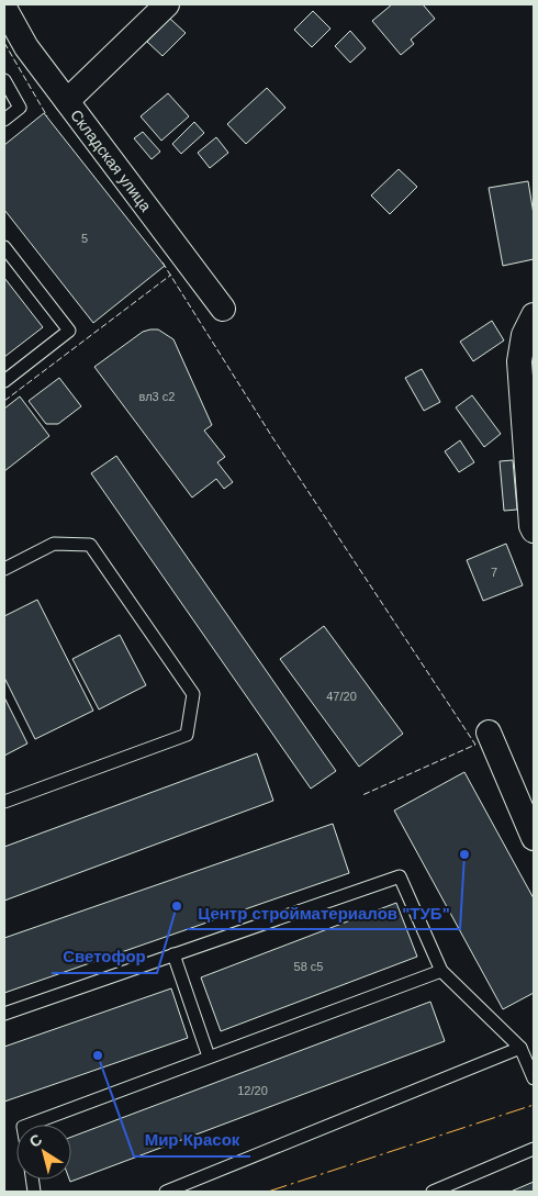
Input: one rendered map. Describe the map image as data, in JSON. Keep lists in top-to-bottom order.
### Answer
{
  "streets": {
    "street": ["Складская улица"]
  },
  "places": ["Центр стройматериалов \"ТУБ\"", "Светофор", "Мир Красок"],
  "house_numbers": [
    "5",
    "вл3 с2",
    "7",
    "47/20",
    "58 с5",
    "12/20"
  ],
  "north": "top left"
}
